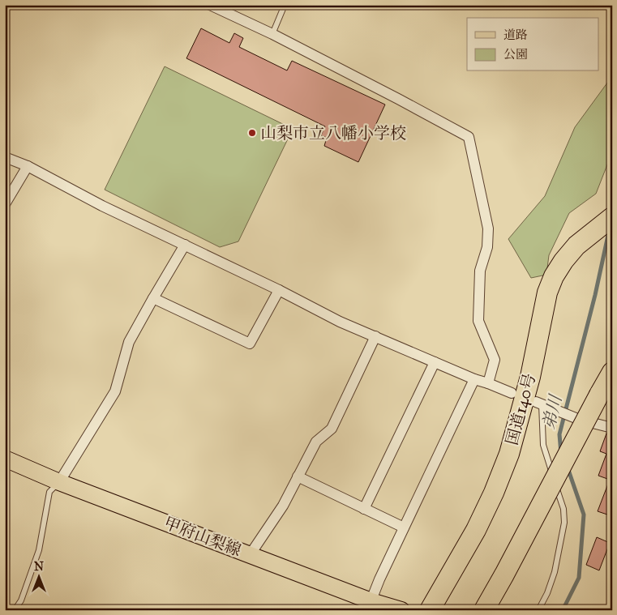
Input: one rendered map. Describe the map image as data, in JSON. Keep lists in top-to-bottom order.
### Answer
{
  "streets": {
    "highway": ["国道140号"],
    "main road": ["甲府山梨線"]
  },
  "water": ["弟川"],
  "places": ["山梨市立八幡小学校"],
  "legend": ["道路", "公園"],
  "north": "top"
}
